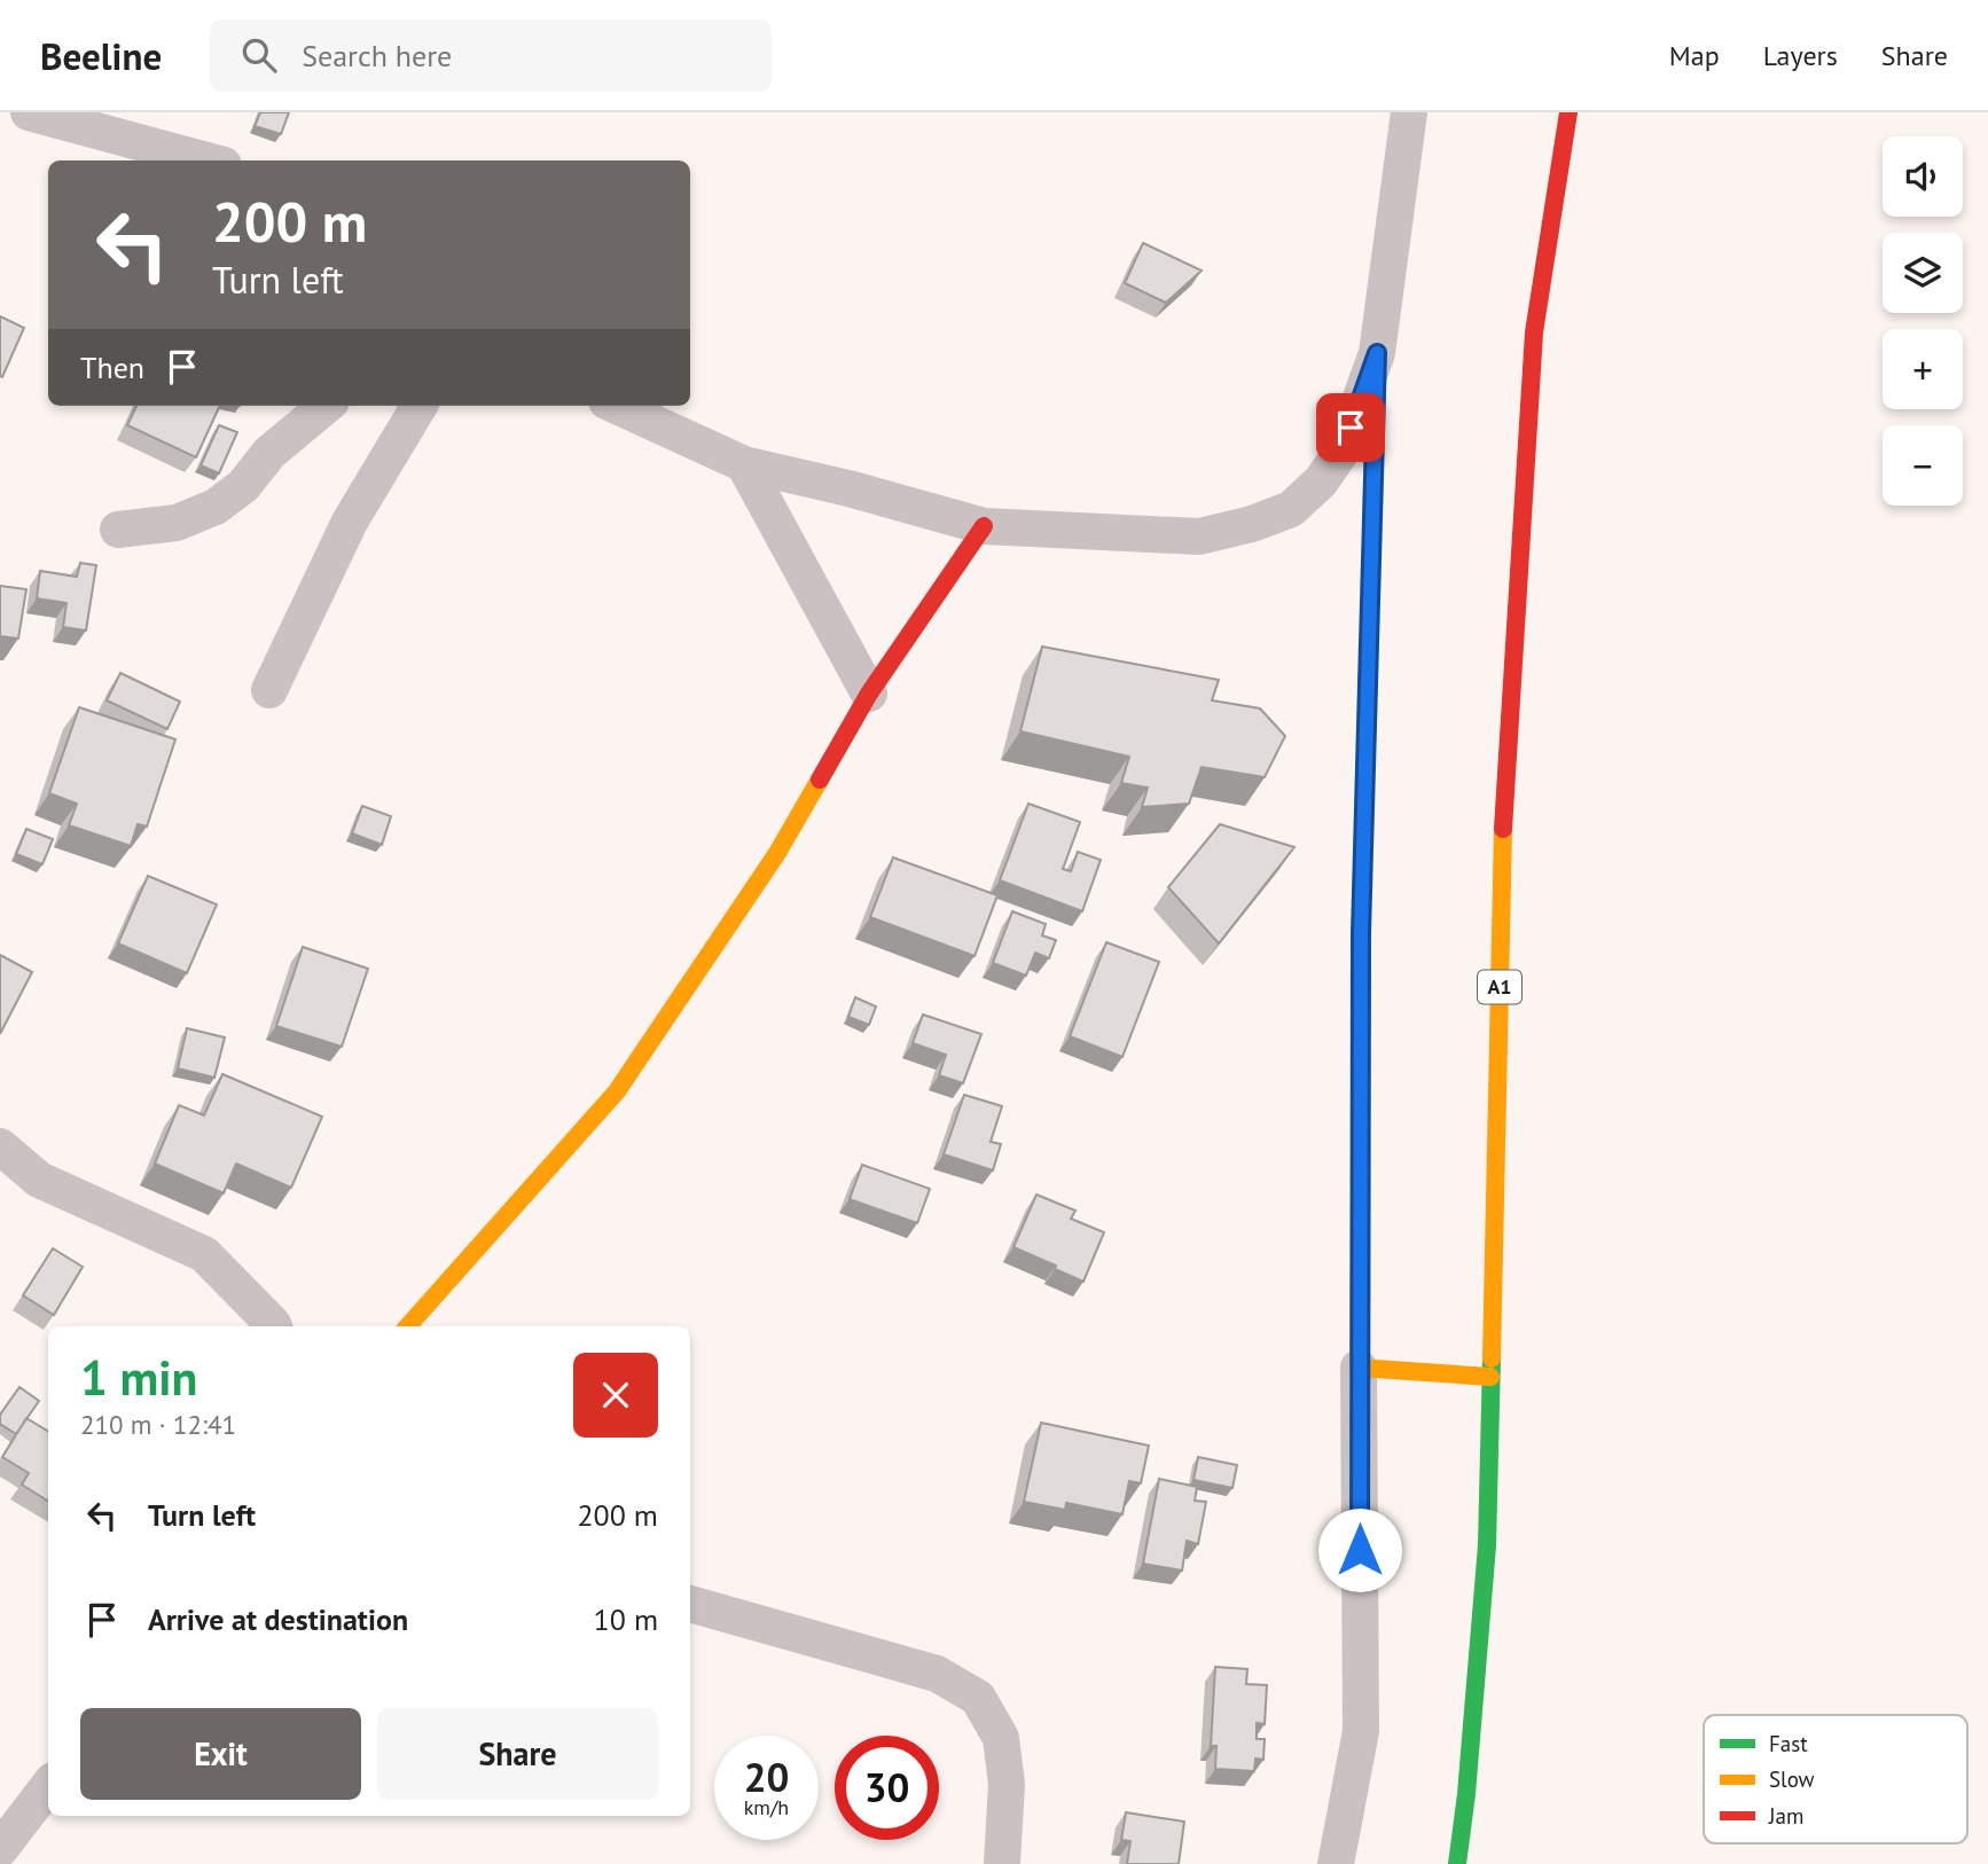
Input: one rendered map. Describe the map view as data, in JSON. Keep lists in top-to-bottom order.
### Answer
{
  "streets": {
    "main road": ["A1"]
  },
  "legend": ["Fast", "Slow", "Jam"],
  "page": {
    "header": "Beeline",
    "search": "Search here",
    "nav": ["Map", "Layers", "Share"],
    "map_buttons": ["+", "−"],
    "turn": ["200 m", "Turn left"],
    "then": "Then",
    "heading": ["1 min", "210 m · 12:41"],
    "list": [
      {
        "name": "Turn left",
        "value": "200 m"
      },
      {
        "name": "Arrive at destination",
        "value": "10 m"
      }
    ],
    "buttons": ["Exit", "Share"],
    "speed": "20 km/h",
    "limit": "30"
  }
}
